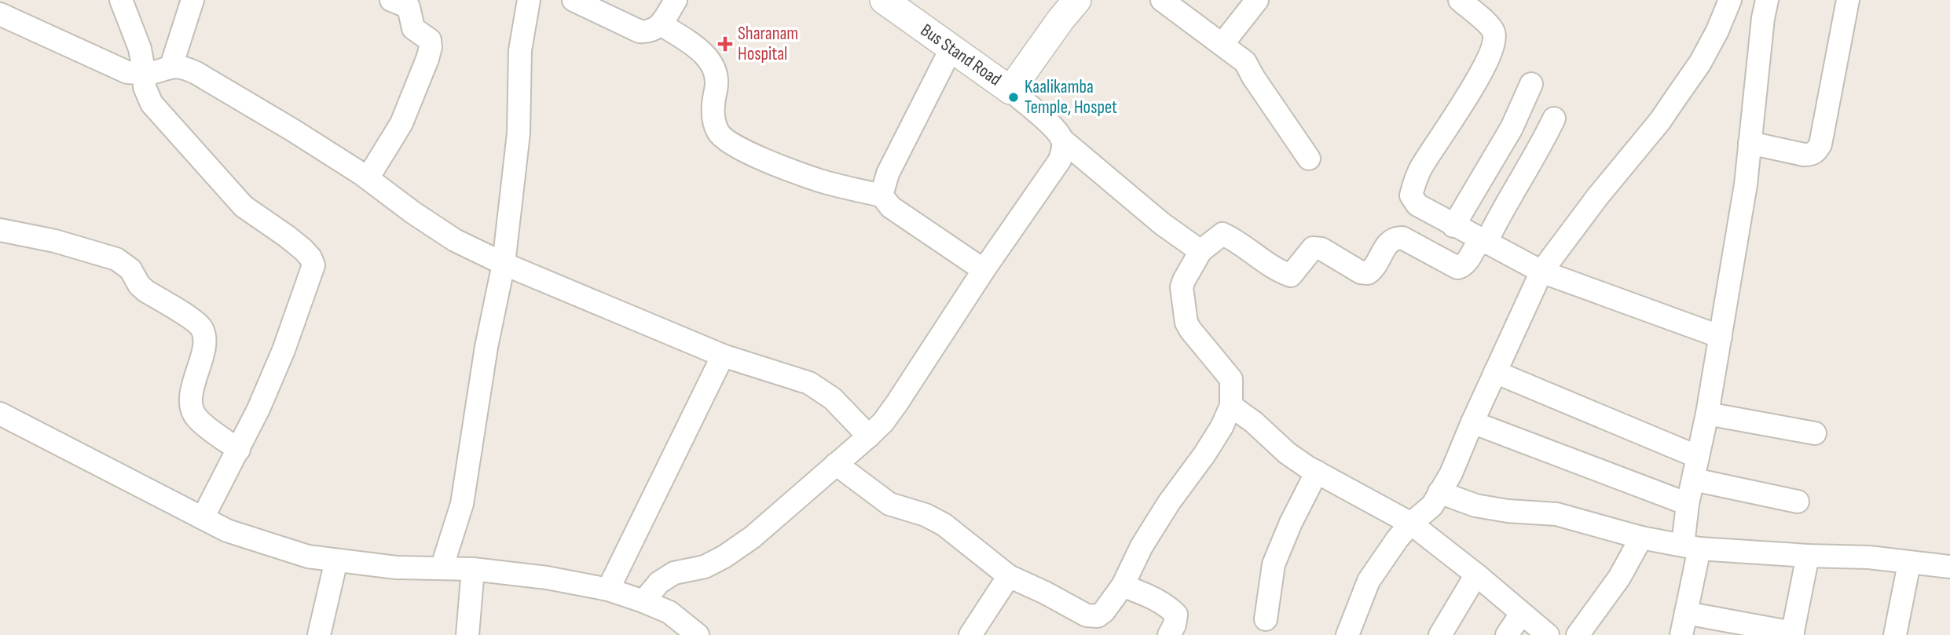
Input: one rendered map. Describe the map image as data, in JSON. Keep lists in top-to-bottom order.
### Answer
{
  "streets": {
    "main road": ["Bus Stand Road"]
  },
  "places": {
    "health": ["Sharanam Hospital"],
    "other": ["Kaalikamba Temple, Hospet"]
  }
}
